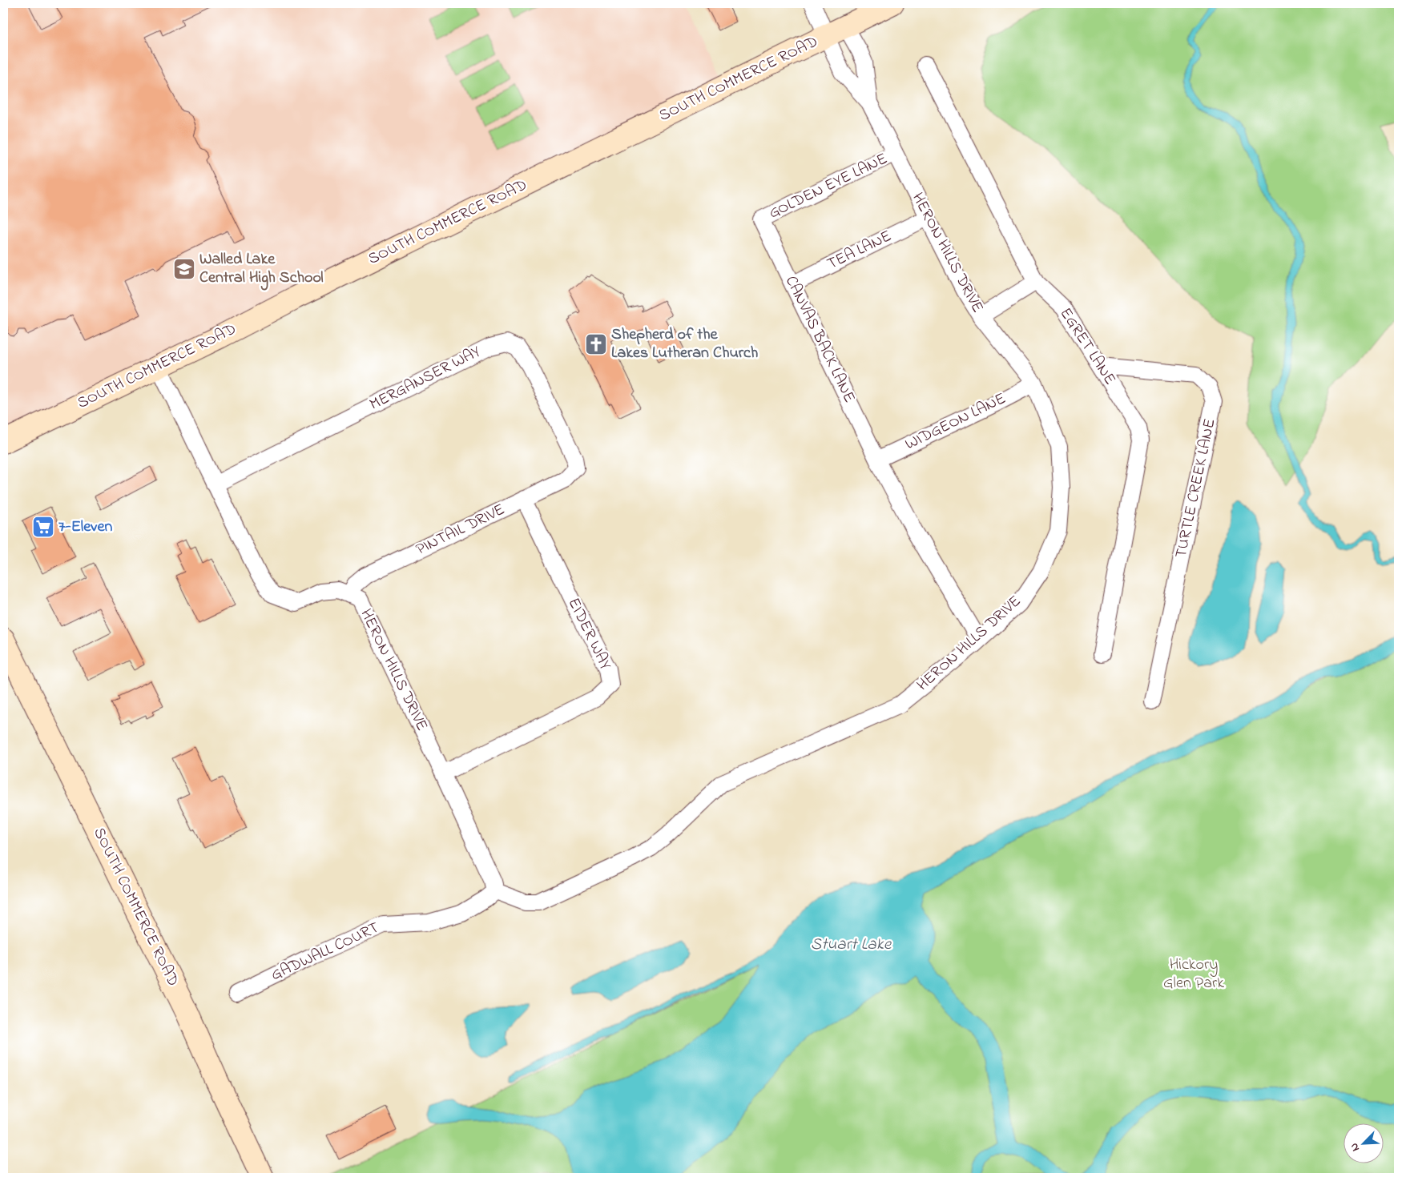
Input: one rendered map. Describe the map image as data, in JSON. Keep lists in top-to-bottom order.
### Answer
{
  "streets": {
    "street": [
      "SOUTH COMMERCE ROAD",
      "GOLDEN EYE LANE",
      "TEA LANE",
      "HERON HILLS DRIVE",
      "CANVAS BACK LANE",
      "EGRET LANE",
      "MERGANSER WAY",
      "WIDGEON LANE",
      "TURTLE CREEK LANE",
      "PINTAIL DRIVE",
      "EIDER WAY",
      "GADWALL COURT"
    ]
  },
  "crossings": [
    ["SOUTH COMMERCE ROAD", "HERON HILLS DRIVE"],
    ["GOLDEN EYE LANE", "HERON HILLS DRIVE"],
    ["GOLDEN EYE LANE", "CANVAS BACK LANE"],
    ["TEA LANE", "HERON HILLS DRIVE"],
    ["TEA LANE", "CANVAS BACK LANE"],
    ["HERON HILLS DRIVE", "CANVAS BACK LANE"],
    ["HERON HILLS DRIVE", "MERGANSER WAY"],
    ["HERON HILLS DRIVE", "WIDGEON LANE"],
    ["HERON HILLS DRIVE", "PINTAIL DRIVE"],
    ["HERON HILLS DRIVE", "EIDER WAY"],
    ["HERON HILLS DRIVE", "GADWALL COURT"],
    ["CANVAS BACK LANE", "WIDGEON LANE"],
    ["EGRET LANE", "TURTLE CREEK LANE"],
    ["MERGANSER WAY", "PINTAIL DRIVE"],
    ["PINTAIL DRIVE", "EIDER WAY"]
  ],
  "water": ["Stuart Lake"],
  "parks": ["Hickory Glen Park"],
  "places": {
    "school or university": ["Walled Lake Central High School"],
    "church": ["Shepherd of the Lakes Lutheran Church"],
    "supermarket": ["7-Eleven"]
  },
  "north": "bottom left"
}
